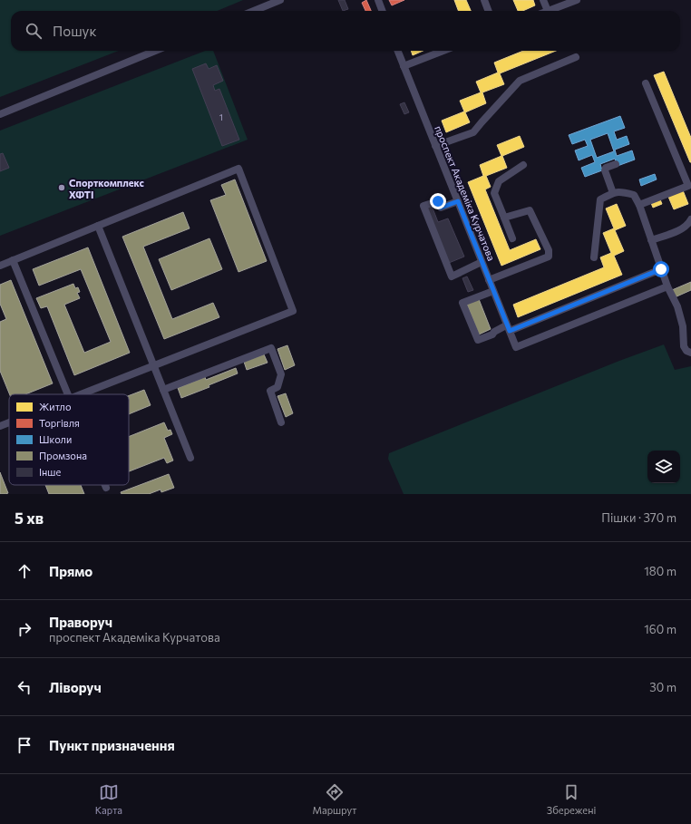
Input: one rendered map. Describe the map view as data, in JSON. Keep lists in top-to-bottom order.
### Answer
{
  "streets": {
    "street": ["проспект Академіка Курчатова"]
  },
  "places": ["Спорткомплекс ХФТІ"],
  "house_numbers": ["1"],
  "legend": [
    "Житло",
    "Торгівля",
    "Школи",
    "Промзона",
    "Інше"
  ],
  "page": {
    "search": "Пошук",
    "heading": ["5 хв", "Пішки · 370 m"],
    "list": [
      ["Прямо", "180 m"],
      ["Праворуч", "проспект Академіка Курчатова", "160 m"],
      ["Ліворуч", "30 m"],
      "Пункт призначення"
    ],
    "nav": ["Карта", "Маршрут", "Збережені"]
  }
}
